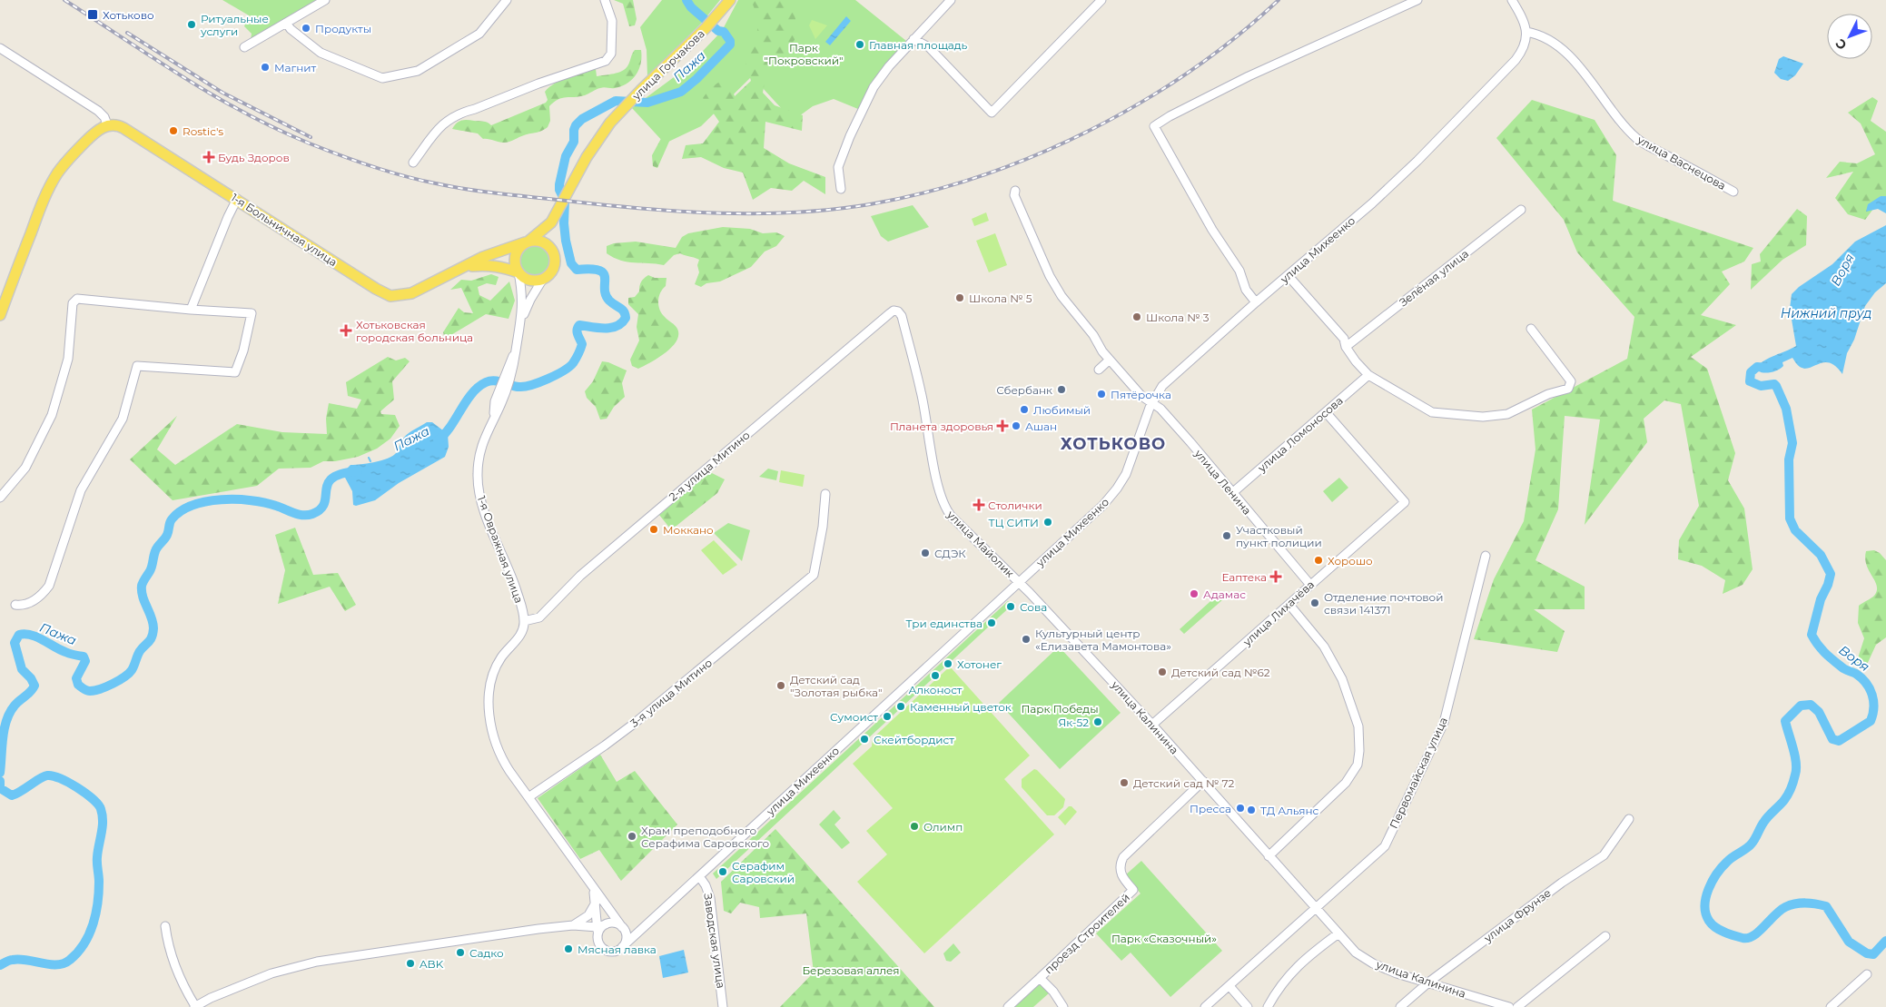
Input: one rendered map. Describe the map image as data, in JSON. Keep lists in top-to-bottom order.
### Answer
{
  "streets": {
    "main road": ["улица Горчакова", "1-я Больничная улица"],
    "street": [
      "улица Васнецова",
      "улица Михеенко",
      "Зелёная улица",
      "улица Ломоносова",
      "2-я улица Митино",
      "улица Ленина",
      "улица Майолик",
      "1-я Овражная улица",
      "улица Лихачёва",
      "3-я улица Митино",
      "улица Калинина",
      "Первомайская улица",
      "улица Фрунзе",
      "проезд Строителей",
      "Заводская улица"
    ]
  },
  "crossings": [
    ["улица Васнецова", "улица Михеенко"],
    ["улица Михеенко", "улица Ленина"],
    ["улица Михеенко", "улица Майолик"],
    ["улица Михеенко", "улица Калинина"],
    ["улица Михеенко", "Заводская улица"],
    ["улица Ломоносова", "улица Ленина"],
    ["улица Ломоносова", "улица Лихачёва"],
    ["2-я улица Митино", "улица Майолик"],
    ["2-я улица Митино", "1-я Овражная улица"],
    ["улица Ленина", "улица Лихачёва"],
    ["улица Майолик", "улица Калинина"],
    ["улица Лихачёва", "улица Калинина"],
    ["улица Калинина", "Первомайская улица"],
    ["улица Калинина", "улица Фрунзе"],
    ["улица Калинина", "проезд Строителей"]
  ],
  "districts": ["ХОТЬКОВО"],
  "water": ["Пажа", "Воря", "Нижний пруд"],
  "parks": [
    "Парк \"Покровский\"",
    "Парк Победы",
    "Парк «Сказочный»",
    "Березовая аллея"
  ],
  "places": {
    "transit": ["Хотьково"],
    "other": [
      "Ритуальные услуги",
      "Продукты",
      "Главная площадь",
      "Магнит",
      "Rostic's",
      "Школа № 5",
      "Школа № 3",
      "Сбербанк",
      "Пятёрочка",
      "Любимый",
      "Ашан",
      "ТЦ СИТИ",
      "Моккано",
      "Участковый пункт полиции",
      "СДЭК",
      "Хорошо",
      "Адамас",
      "Отделение почтовой связи 141371",
      "Сова",
      "Три единства",
      "Культурный центр «Елизавета Мамонтова»",
      "Хотонег",
      "Детский сад №62",
      "Алконост",
      "Детский сад \"Золотая рыбка\"",
      "Каменный цветок",
      "Сумоист",
      "Як-52",
      "Скейтбордист",
      "Детский сад № 72",
      "Пресса",
      "ТД Альянс",
      "Олимп",
      "Храм преподобного Серафима Саровского",
      "Серафим Саровский",
      "Мясная лавка",
      "Садко",
      "ABK"
    ],
    "health": [
      "Будь Здоров",
      "Хотьковская городская больница",
      "Планета здоровья",
      "Столички",
      "Еаптека"
    ]
  },
  "north": "bottom left"
}
